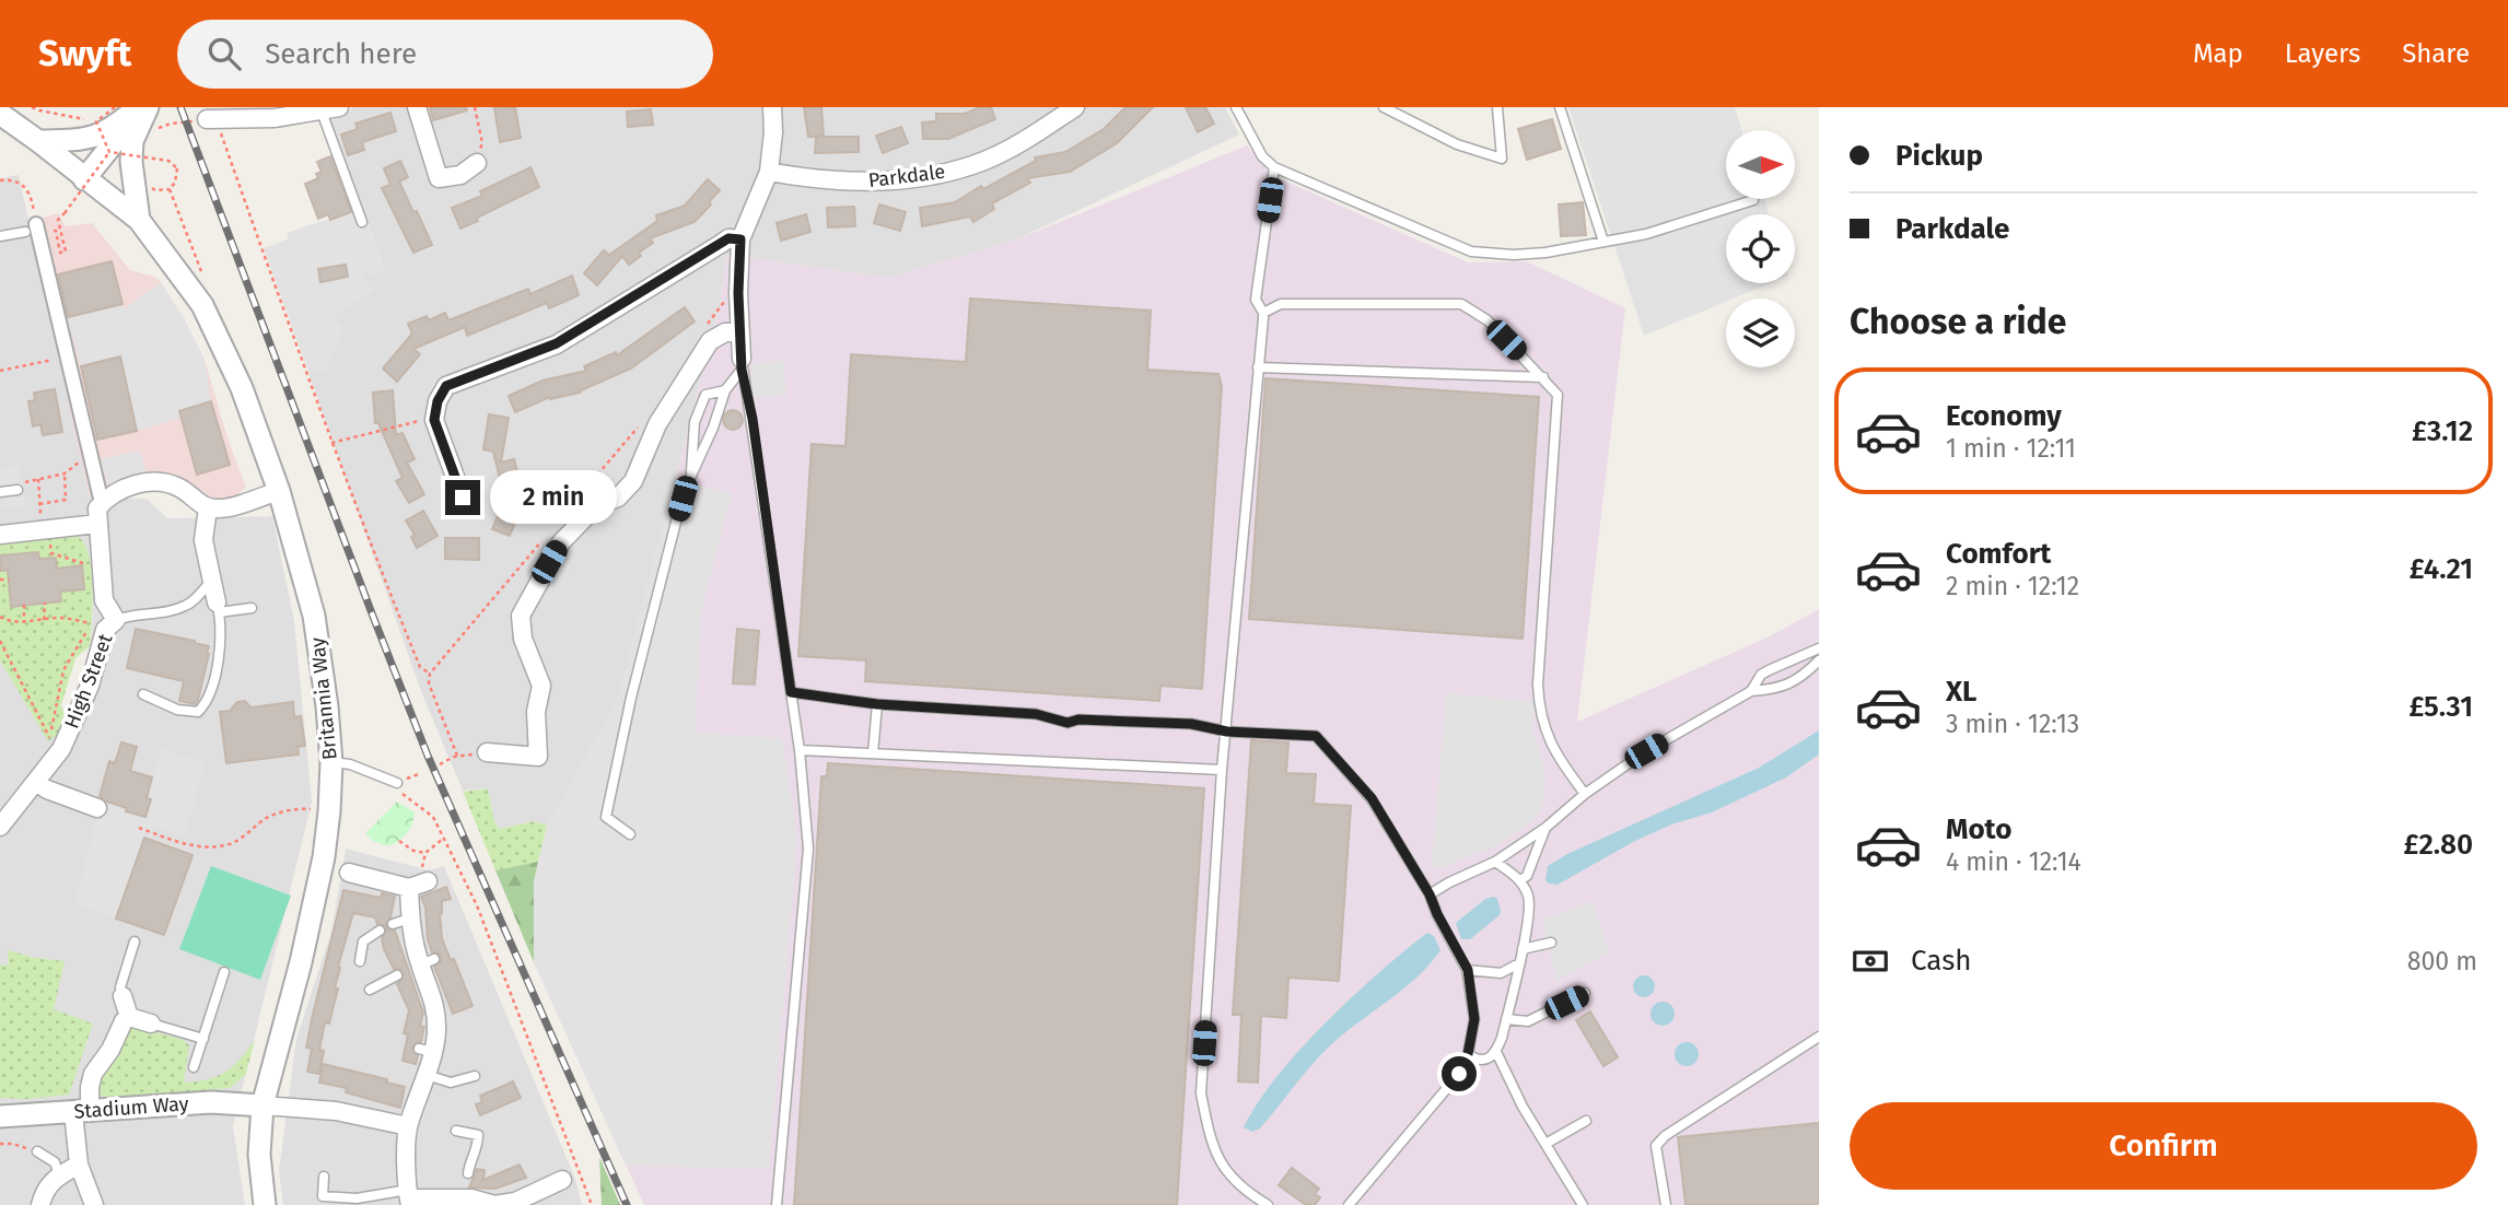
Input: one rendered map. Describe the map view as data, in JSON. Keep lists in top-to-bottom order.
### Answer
{
  "streets": {
    "street": [
      "Parkdale",
      "High Street",
      "Britannia Way",
      "Stadium Way"
    ]
  },
  "crossings": [
    ["Britannia Way", "Stadium Way"]
  ],
  "north": "right",
  "page": {
    "header": "Swyft",
    "search": "Search here",
    "nav": ["Map", "Layers", "Share"],
    "banner": ["Pickup", "Parkdale"],
    "heading": "Choose a ride",
    "list": [
      {
        "name": "Economy",
        "note": "1 min · 12:11",
        "value": "£3.12"
      },
      {
        "name": "Comfort",
        "note": "2 min · 12:12",
        "value": "£4.21"
      },
      {
        "name": "XL",
        "note": "3 min · 12:13",
        "value": "£5.31"
      },
      {
        "name": "Moto",
        "note": "4 min · 12:14",
        "value": "£2.80"
      }
    ],
    "bubble": "2 min",
    "pay": ["Cash", "800 m"],
    "buttons": "Confirm"
  }
}
